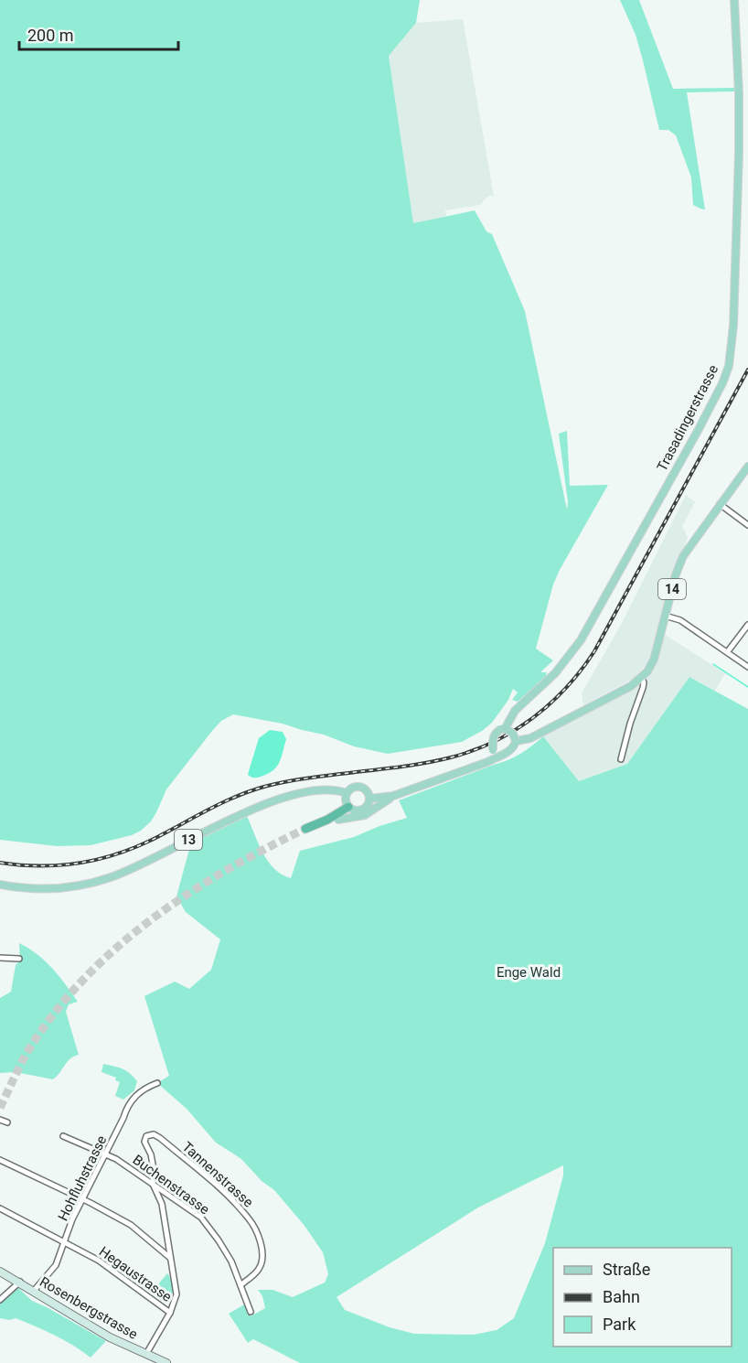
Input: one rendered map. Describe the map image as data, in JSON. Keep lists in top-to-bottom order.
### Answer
{
  "streets": {
    "main road": ["Trasadingerstrasse", "14", "13"],
    "street": [
      "Tannenstrasse",
      "Hohfluhstrasse",
      "Buchenstrasse",
      "Hegaustrasse",
      "Rosenbergstrasse"
    ]
  },
  "crossings": [
    ["Trasadingerstrasse", "13"],
    ["Tannenstrasse", "Buchenstrasse"],
    ["Hohfluhstrasse", "Buchenstrasse"],
    ["Hohfluhstrasse", "Hegaustrasse"],
    ["Hohfluhstrasse", "Rosenbergstrasse"]
  ],
  "parks": ["Enge Wald"],
  "legend": ["Straße", "Bahn", "Park"],
  "scale_bar": "200 m"
}
